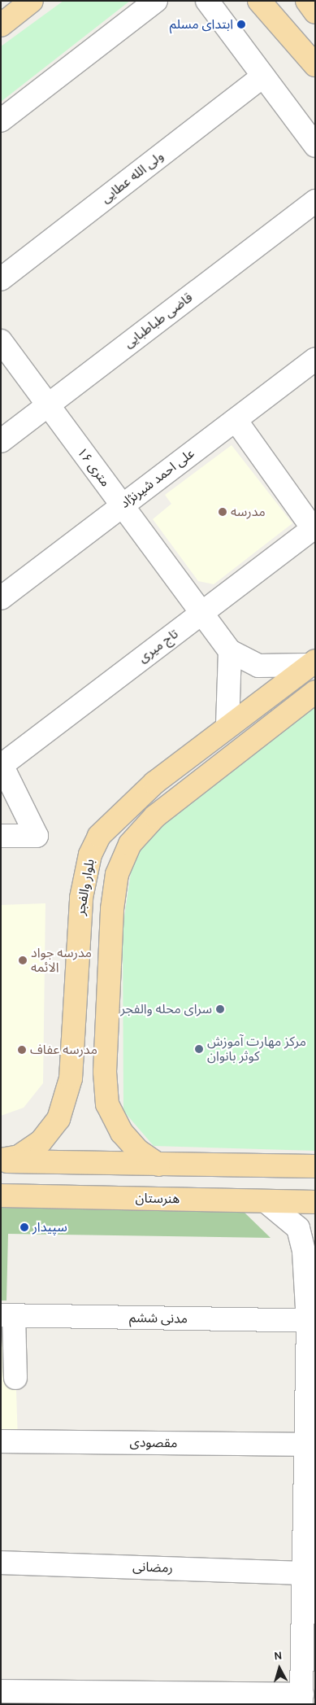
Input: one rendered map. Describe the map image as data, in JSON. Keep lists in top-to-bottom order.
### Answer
{
  "streets": {
    "main road": ["بلوار والفجر", "هنرستان"],
    "street": [
      "ولی الله عطایی",
      "قاضی طباطبایی",
      "۱۶ متری",
      "علی احمد شیرنژاد",
      "تاج میری",
      "مدنی ششم",
      "مقصودی",
      "رمضانی"
    ]
  },
  "crossings": [
    ["قاضی طباطبایی", "۱۶ متری"],
    ["۱۶ متری", "علی احمد شیرنژاد"],
    ["۱۶ متری", "تاج میری"]
  ],
  "places": [
    "ابتدای مسلم",
    "مدرسه",
    "مدرسه جواد الائمه",
    "سرای محله والفجر",
    "مرکز مهارت آموزش کوثر بانوان",
    "مدرسه عفاف",
    "سپیدار"
  ],
  "north": "top"
}
